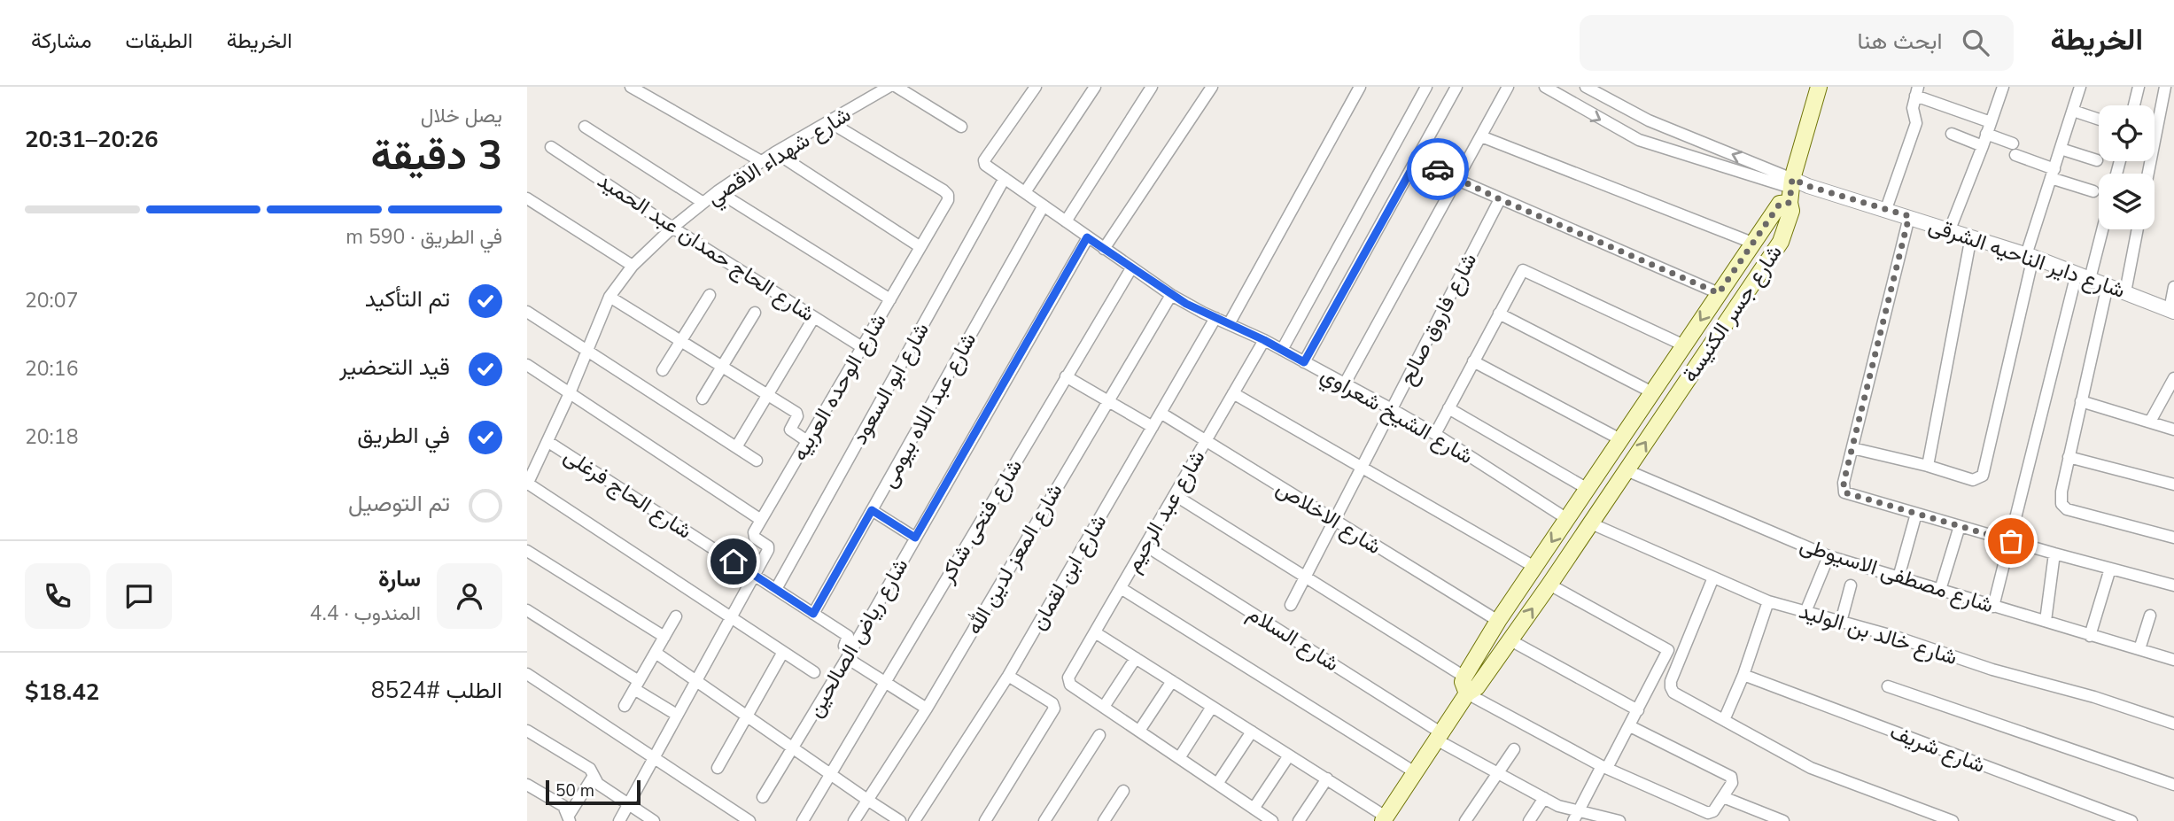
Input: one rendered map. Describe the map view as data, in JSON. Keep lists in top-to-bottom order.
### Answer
{
  "streets": {
    "main road": ["شارع جسر الكنيسة"],
    "street": [
      "شارع شهداء الاقصي",
      "شارع الحاج حمدان عبد الحميد",
      "شارع داير الناحيه الشرقى",
      "شارع فاروق صالح",
      "شارع ابو السعود",
      "شارع الوحده العربيه",
      "شارع عبد اللاه بيومى",
      "شارع الشيخ شعراوي",
      "شارع الحاج فرغلى",
      "شارع عبد الرحيم",
      "شارع الاخلاص",
      "شارع فتحى شاكر",
      "شارع المعز لدين الله",
      "شارع ابن لقمان",
      "شارع مصطفى الاسيوطى",
      "شارع خالد بن الوليد",
      "شارع رياض الصالحين",
      "شارع السلام",
      "شارع شريف"
    ]
  },
  "crossings": [
    ["شارع شهداء الاقصي", "شارع الحاج حمدان عبد الحميد"],
    ["شارع شهداء الاقصي", "شارع الوحده العربيه"],
    ["شارع شهداء الاقصي", "شارع الحاج فرغلى"],
    ["شارع الحاج حمدان عبد الحميد", "شارع الوحده العربيه"],
    ["شارع داير الناحيه الشرقى", "شارع جسر الكنيسة"],
    ["شارع جسر الكنيسة", "شارع الشيخ شعراوي"],
    ["شارع جسر الكنيسة", "شارع الاخلاص"],
    ["شارع جسر الكنيسة", "شارع مصطفى الاسيوطى"],
    ["شارع جسر الكنيسة", "شارع خالد بن الوليد"],
    ["شارع جسر الكنيسة", "شارع السلام"],
    ["شارع فاروق صالح", "شارع الشيخ شعراوي"],
    ["شارع فاروق صالح", "شارع الاخلاص"],
    ["شارع ابو السعود", "شارع الشيخ شعراوي"],
    ["شارع ابو السعود", "شارع الحاج فرغلى"],
    ["شارع عبد اللاه بيومى", "شارع الشيخ شعراوي"],
    ["شارع عبد اللاه بيومى", "شارع الحاج فرغلى"],
    ["شارع الشيخ شعراوي", "شارع عبد الرحيم"],
    ["شارع الشيخ شعراوي", "شارع فتحى شاكر"],
    ["شارع الشيخ شعراوي", "شارع المعز لدين الله"],
    ["شارع الشيخ شعراوي", "شارع ابن لقمان"],
    ["شارع الشيخ شعراوي", "شارع رياض الصالحين"],
    ["شارع الحاج فرغلى", "شارع رياض الصالحين"],
    ["شارع عبد الرحيم", "شارع الاخلاص"],
    ["شارع عبد الرحيم", "شارع السلام"],
    ["شارع الاخلاص", "شارع ابن لقمان"]
  ],
  "scale_bar": "50 m",
  "page": {
    "header": "الخريطة",
    "search": "ابحث هنا",
    "nav": ["الخريطة", "الطبقات", "مشاركة"],
    "heading": ["3 دقيقة", "يصل خلال", "20:26–20:31"],
    "panel": [
      "سارة",
      "المندوب · 4.4",
      "الطلب #8524",
      "$18.42"
    ],
    "bar": "في الطريق · 590 m",
    "list": [
      ["تم التأكيد", "20:07"],
      ["قيد التحضير", "20:16"],
      ["في الطريق", "20:18"],
      "تم التوصيل"
    ],
    "scale": "50 m"
  }
}
